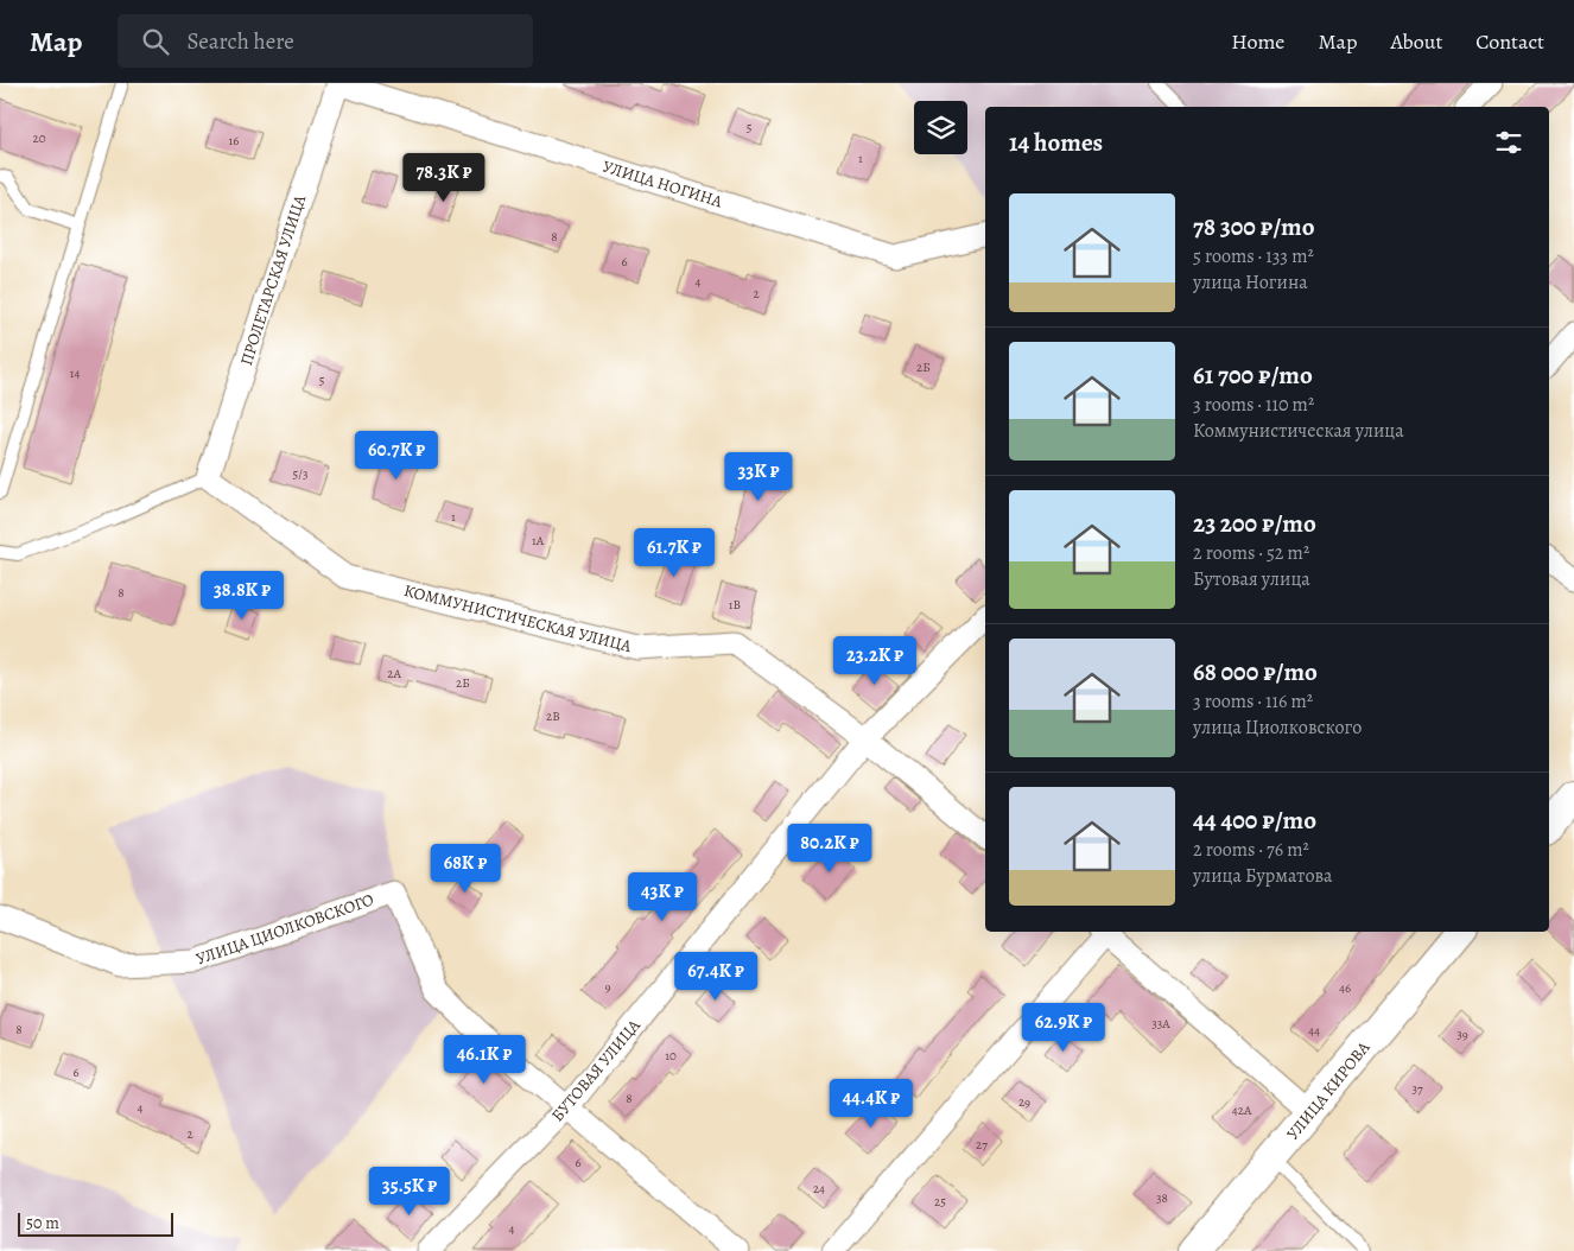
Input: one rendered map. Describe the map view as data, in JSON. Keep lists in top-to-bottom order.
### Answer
{
  "streets": {
    "main road": ["УЛИЦА КИРОВА"],
    "street": [
      "УЛИЦА НОГИНА",
      "ПРОЛЕТАРСКАЯ УЛИЦА",
      "КОММУНИСТИЧЕСКАЯ УЛИЦА",
      "УЛИЦА ЦИОЛКОВСКОГО",
      "БУТОВАЯ УЛИЦА"
    ]
  },
  "crossings": [
    ["УЛИЦА НОГИНА", "ПРОЛЕТАРСКАЯ УЛИЦА"],
    ["ПРОЛЕТАРСКАЯ УЛИЦА", "КОММУНИСТИЧЕСКАЯ УЛИЦА"],
    ["КОММУНИСТИЧЕСКАЯ УЛИЦА", "БУТОВАЯ УЛИЦА"],
    ["УЛИЦА ЦИОЛКОВСКОГО", "БУТОВАЯ УЛИЦА"]
  ],
  "house_numbers": [
    "5",
    "20",
    "16",
    "1",
    "8",
    "6",
    "4",
    "2",
    "2Б",
    "14",
    "5",
    "5/3",
    "1",
    "1А",
    "8",
    "1В",
    "2А",
    "2Б",
    "2В",
    "9",
    "46",
    "33А",
    "8",
    "44",
    "39",
    "10",
    "6",
    "37",
    "8",
    "29",
    "4",
    "42А",
    "2",
    "27",
    "6",
    "24",
    "38",
    "25",
    "4"
  ],
  "scale_bar": "50 m",
  "page": {
    "header": "Map",
    "search": "Search here",
    "nav": [
      "Home",
      "Map",
      "About",
      "Contact"
    ],
    "heading": "14 homes",
    "price": [
      "78.3K ₽",
      "60.7K ₽",
      "33K ₽",
      "61.7K ₽",
      "38.8K ₽",
      "23.2K ₽",
      "80.2K ₽",
      "68K ₽",
      "43K ₽",
      "67.4K ₽",
      "62.9K ₽",
      "46.1K ₽",
      "44.4K ₽",
      "35.5K ₽"
    ],
    "list": [
      {
        "name": "78 300 ₽/mo",
        "note": "5 rooms · 133 m² · улица Ногина"
      },
      {
        "name": "61 700 ₽/mo",
        "note": "3 rooms · 110 m² · Коммунистическая улица"
      },
      {
        "name": "23 200 ₽/mo",
        "note": "2 rooms · 52 m² · Бутовая улица"
      },
      {
        "name": "68 000 ₽/mo",
        "note": "3 rooms · 116 m² · улица Циолковского"
      },
      {
        "name": "44 400 ₽/mo",
        "note": "2 rooms · 76 m² · улица Бурматова"
      }
    ],
    "scale": "50 m"
  }
}
